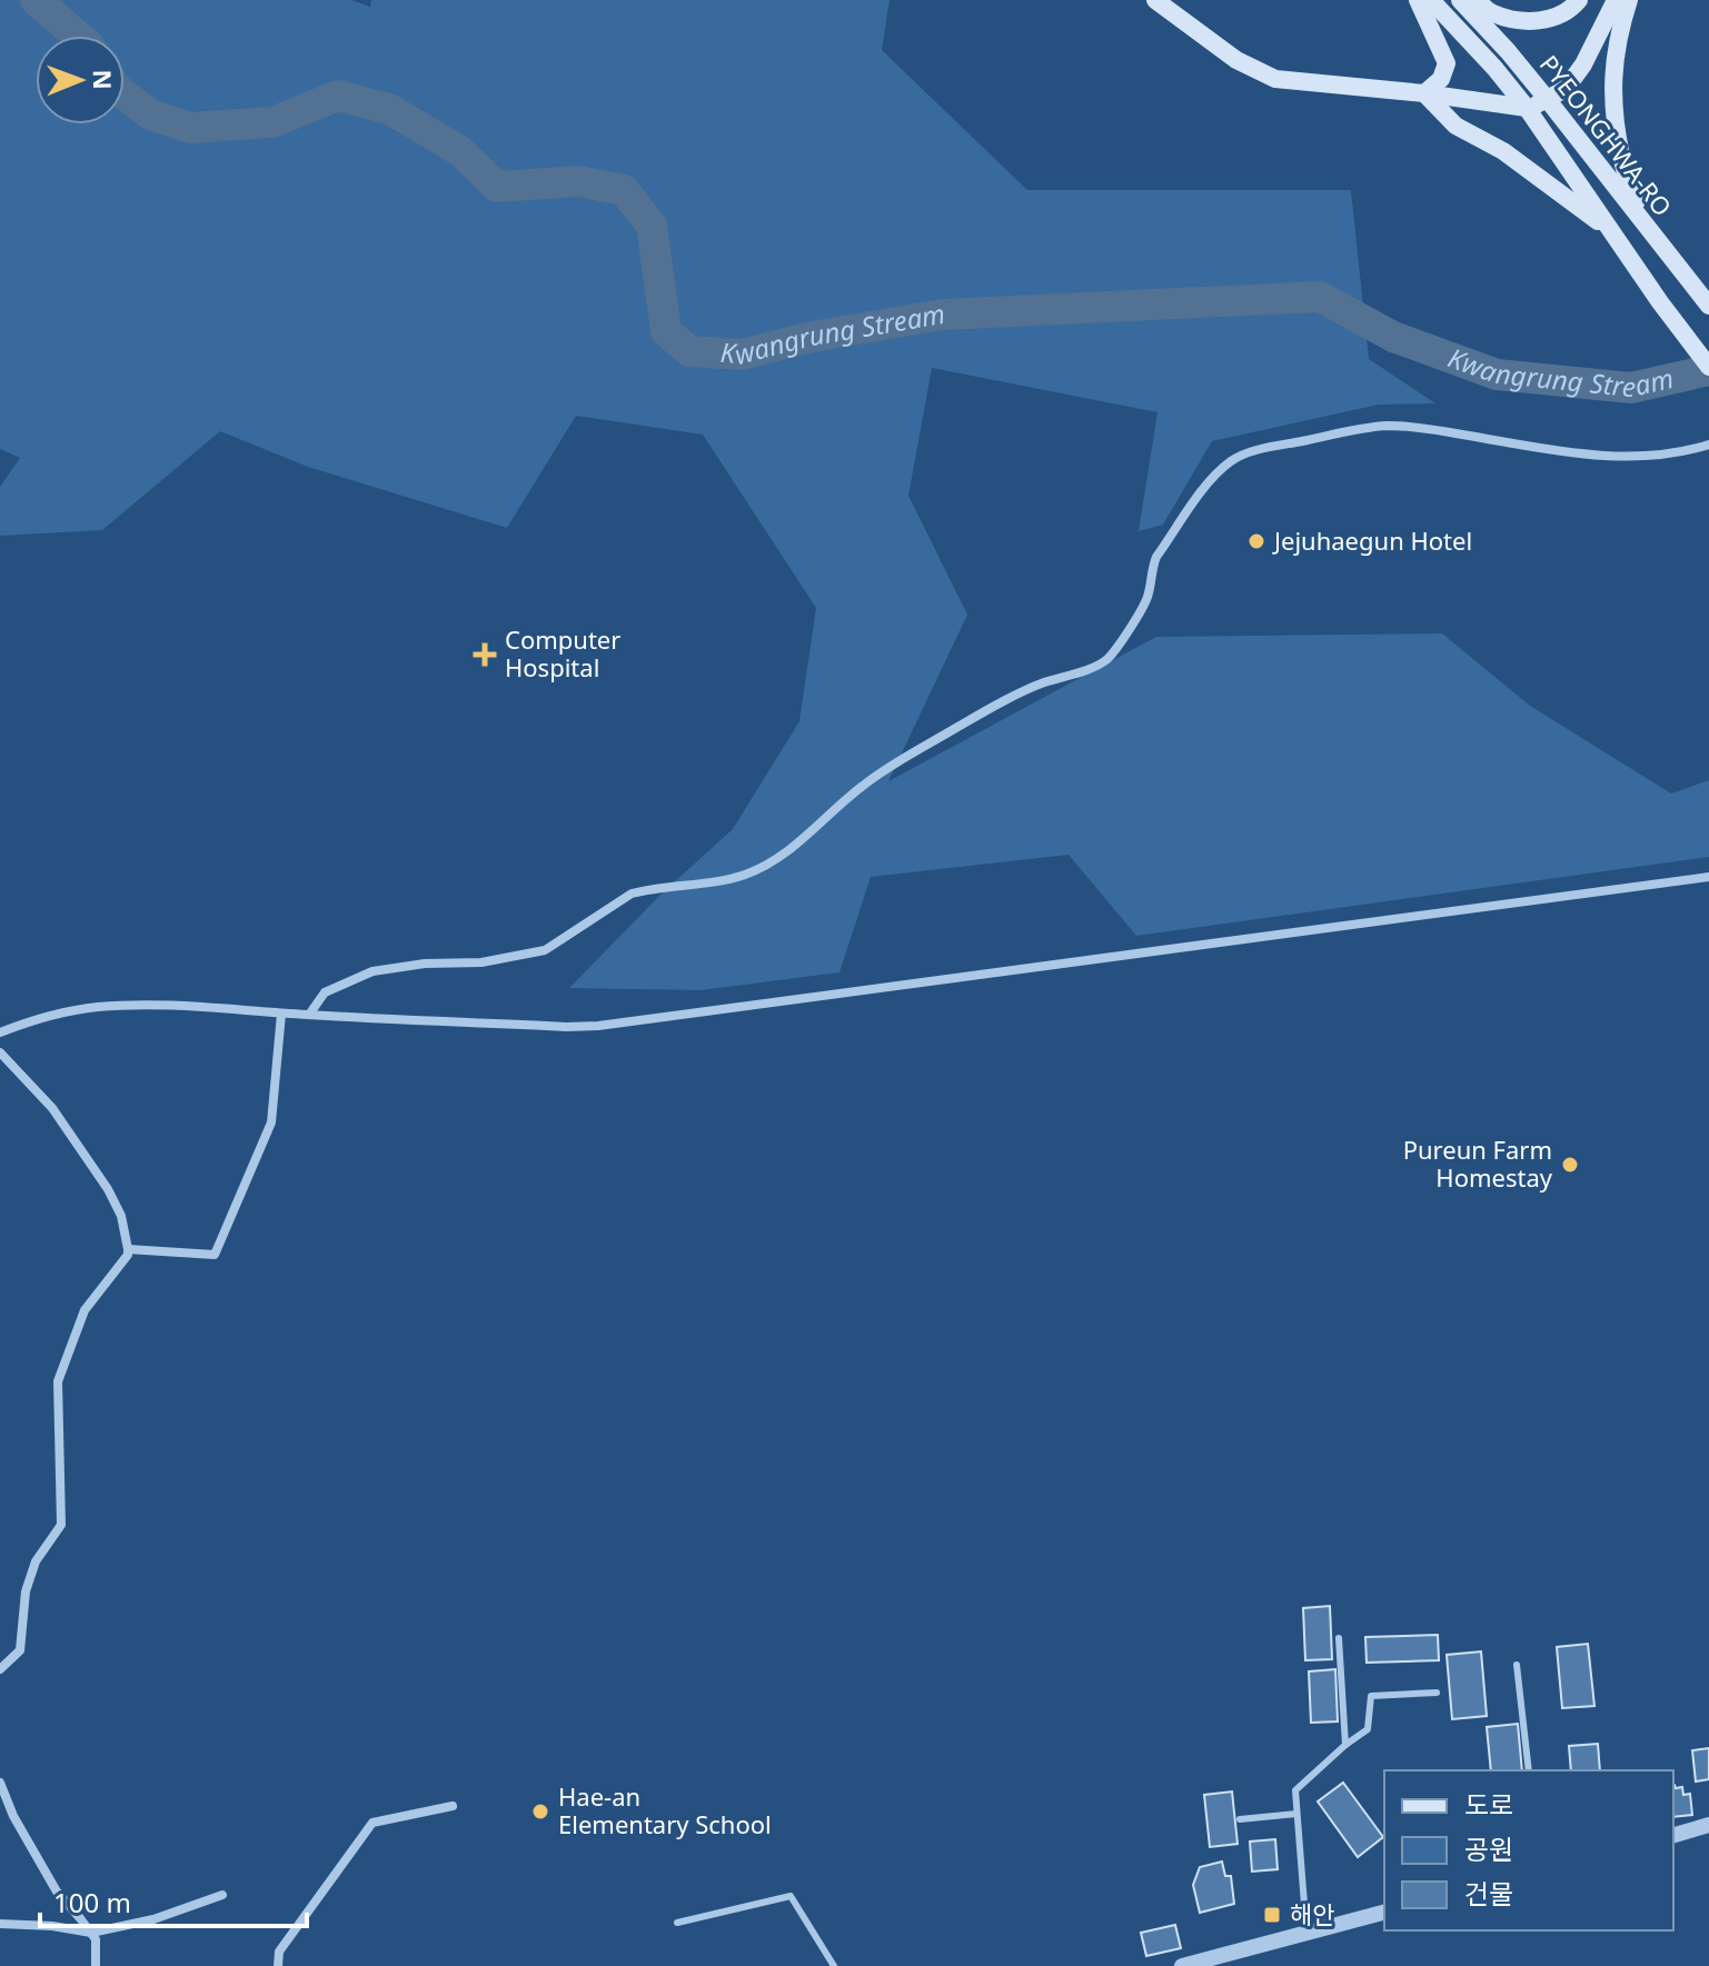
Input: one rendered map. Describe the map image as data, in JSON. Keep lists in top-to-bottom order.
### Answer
{
  "streets": {
    "main road": ["PYEONGHWA-RO"]
  },
  "water": ["Kwangrung Stream"],
  "places": {
    "other": ["Jejuhaegun Hotel", "Pureun Farm Homestay", "Hae-an Elementary School"],
    "health": ["Computer Hospital"],
    "transit": ["해안"]
  },
  "legend": ["도로", "공원", "건물"],
  "scale_bar": "100 m",
  "north": "right"
}
